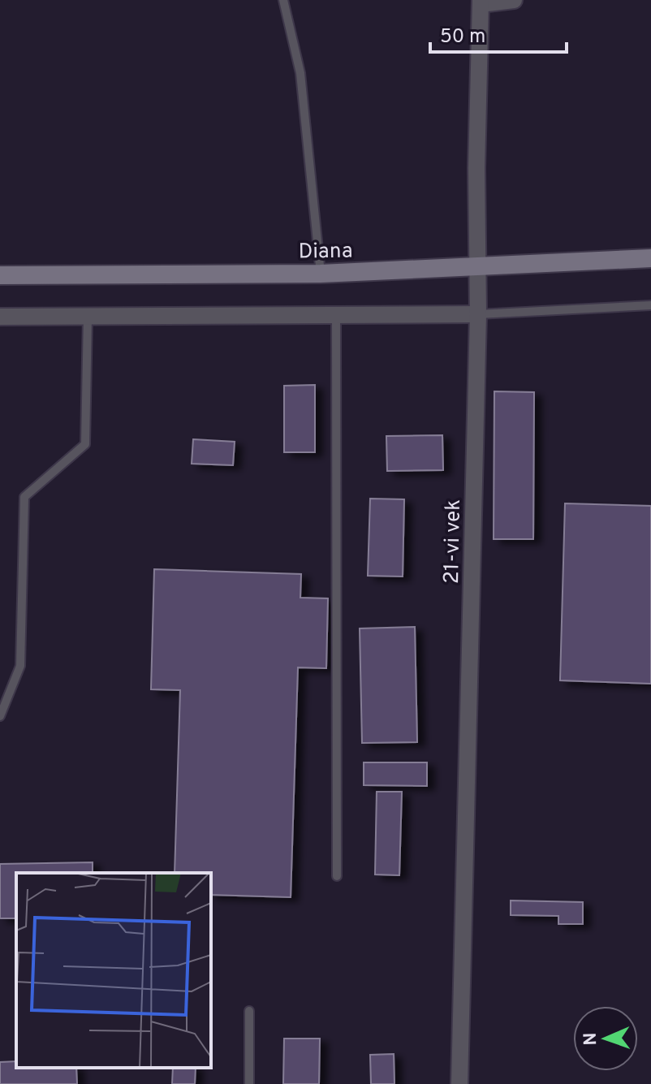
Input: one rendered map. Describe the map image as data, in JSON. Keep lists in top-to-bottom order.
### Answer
{
  "streets": {
    "main road": ["Diana"],
    "street": ["21-vi vek"]
  },
  "crossings": [
    ["Diana", "21-vi vek"]
  ],
  "scale_bar": "50 m",
  "north": "left"
}
